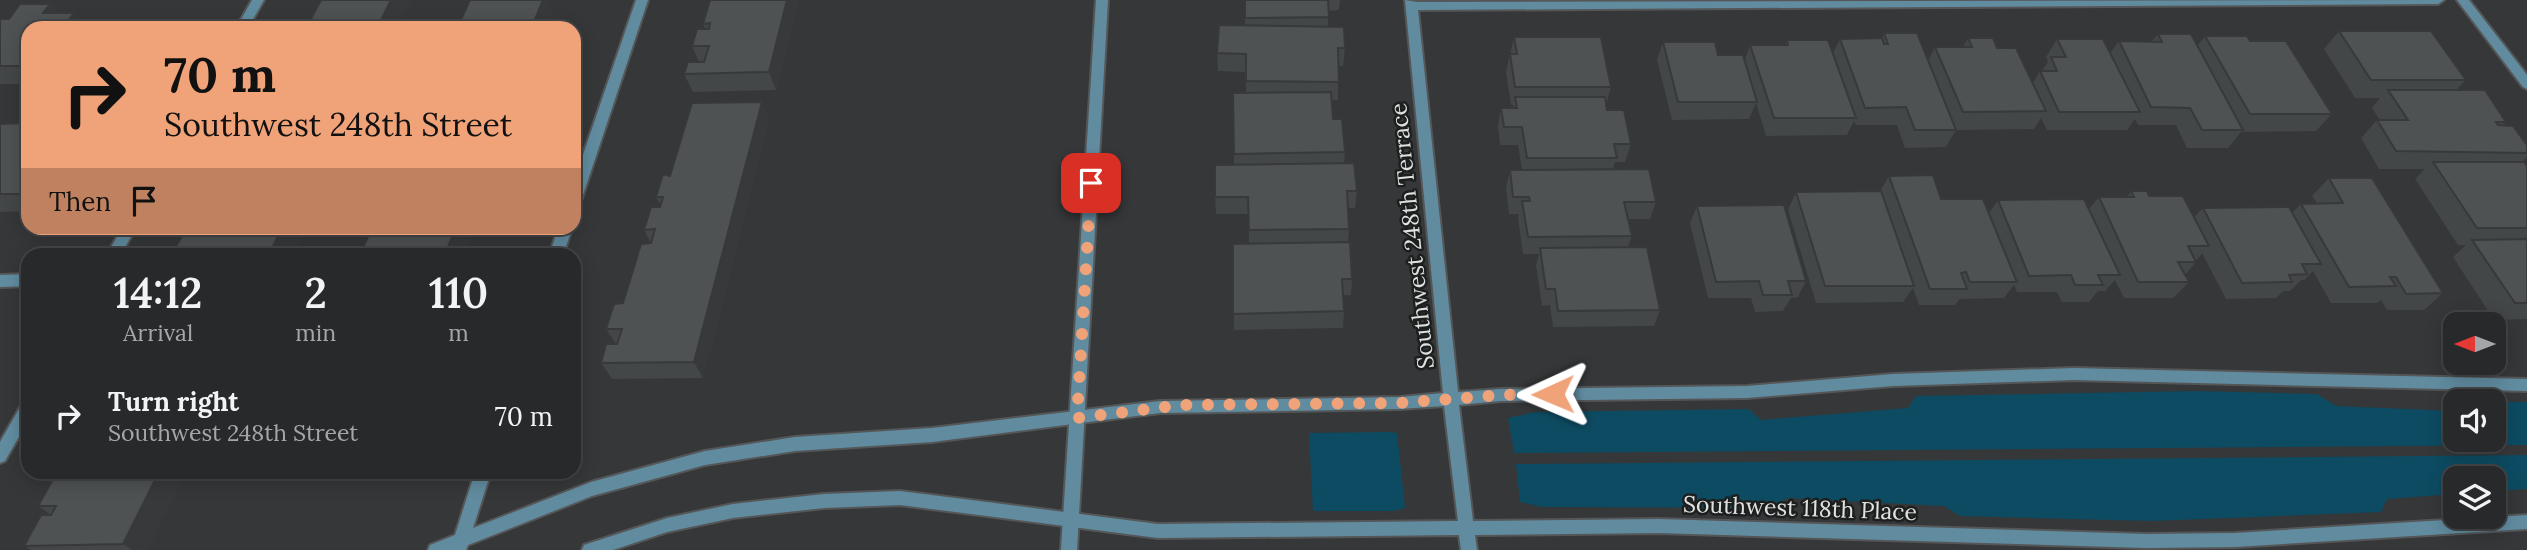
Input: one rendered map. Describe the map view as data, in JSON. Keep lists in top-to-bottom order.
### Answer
{
  "streets": {
    "street": ["Southwest 248th Terrace", "Southwest 118th Place"]
  },
  "crossings": [
    ["Southwest 248th Terrace", "Southwest 118th Place"]
  ],
  "north": "left",
  "page": {
    "turn": ["70 m", "Southwest 248th Street"],
    "then": "Then",
    "eta": [
      "14:12",
      "Arrival",
      "2",
      "min",
      "110",
      "m"
    ],
    "list": [
      {
        "name": "Turn right",
        "note": "Southwest 248th Street",
        "value": "70 m"
      }
    ]
  }
}
